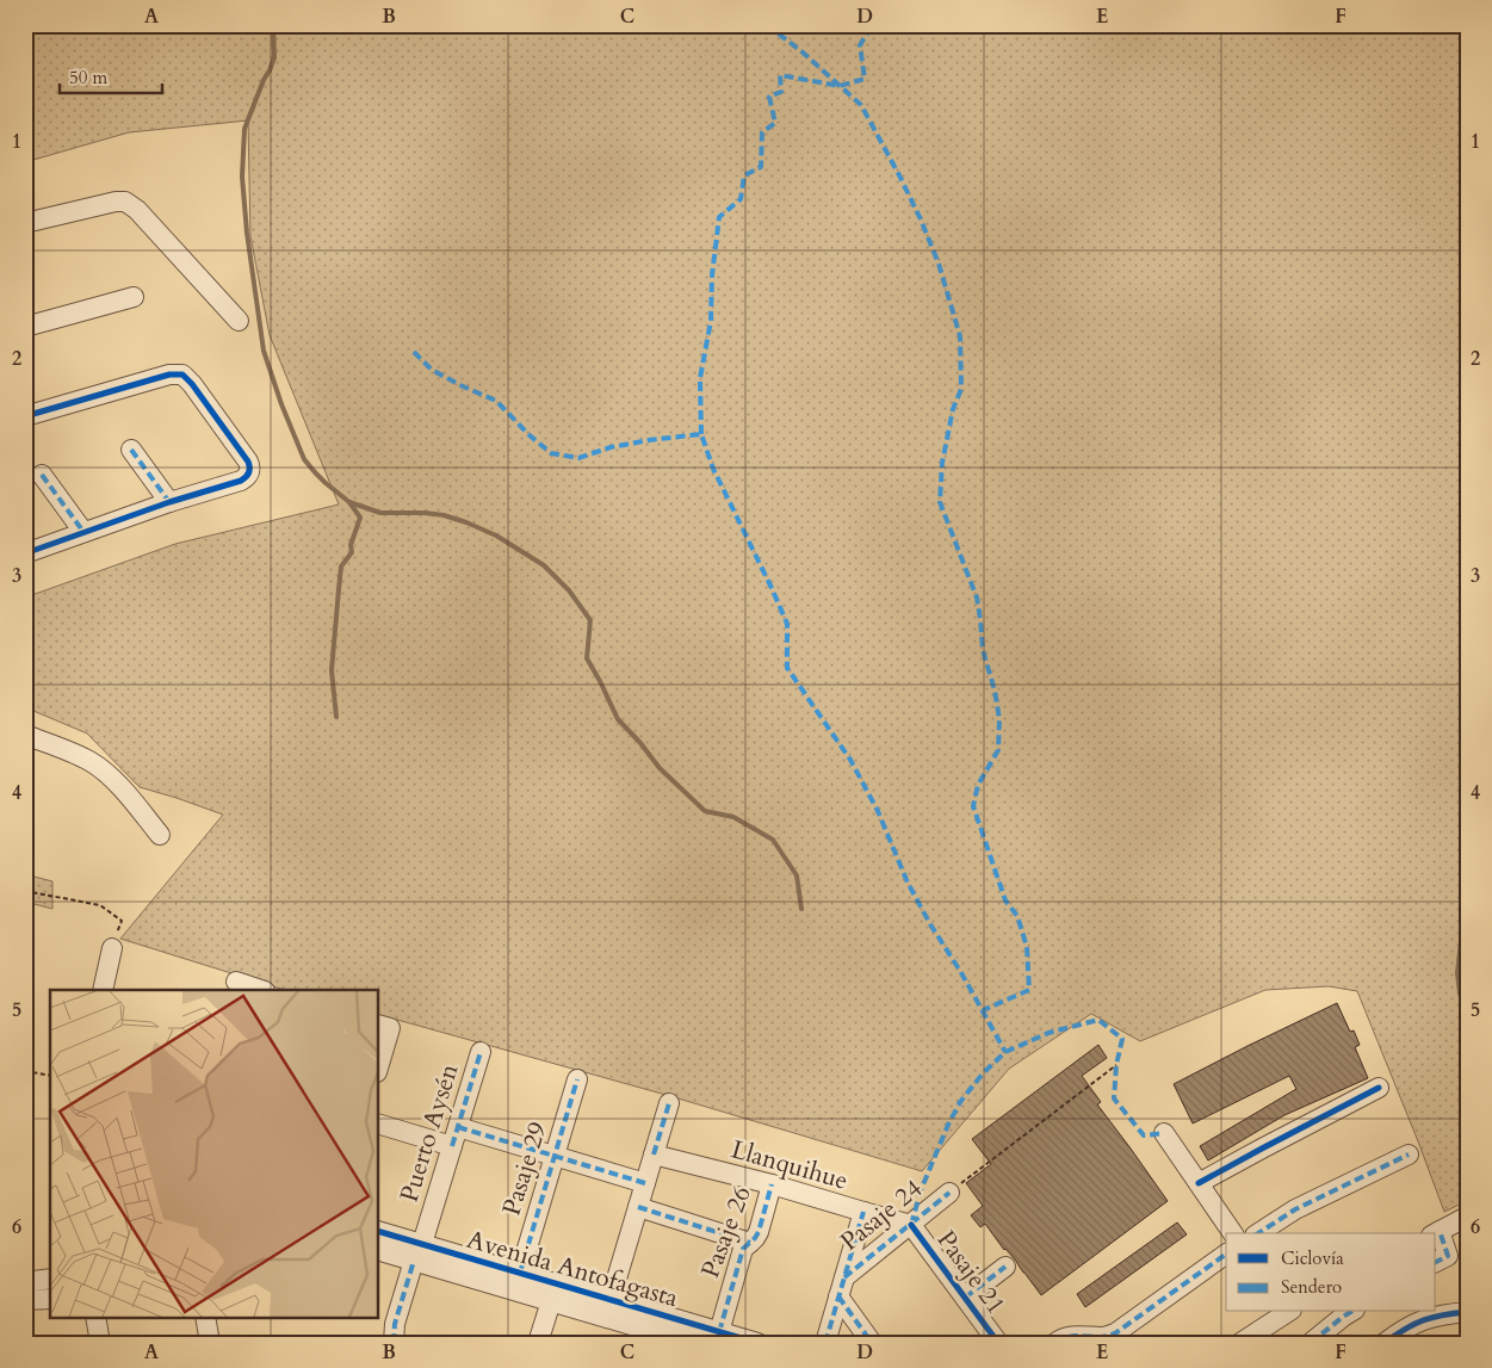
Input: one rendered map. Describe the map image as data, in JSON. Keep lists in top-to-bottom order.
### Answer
{
  "streets": {
    "street": [
      "Puerto Aysén",
      "Llanquihue",
      "Pasaje 29",
      "Pasaje 24",
      "Pasaje 26",
      "Avenida Antofagasta",
      "Pasaje 21"
    ]
  },
  "crossings": [
    ["Puerto Aysén", "Avenida Antofagasta"],
    ["Llanquihue", "Pasaje 24"],
    ["Llanquihue", "Pasaje 26"],
    ["Llanquihue", "Pasaje 21"],
    ["Pasaje 29", "Avenida Antofagasta"],
    ["Pasaje 24", "Pasaje 21"],
    ["Pasaje 26", "Avenida Antofagasta"]
  ],
  "legend": ["Ciclovía", "Sendero"],
  "scale_bar": "50 m",
  "grid": {
    "columns": [
      "A",
      "B",
      "C",
      "D",
      "E",
      "F"
    ],
    "rows": [
      "1",
      "2",
      "3",
      "4",
      "5",
      "6"
    ]
  }
}
